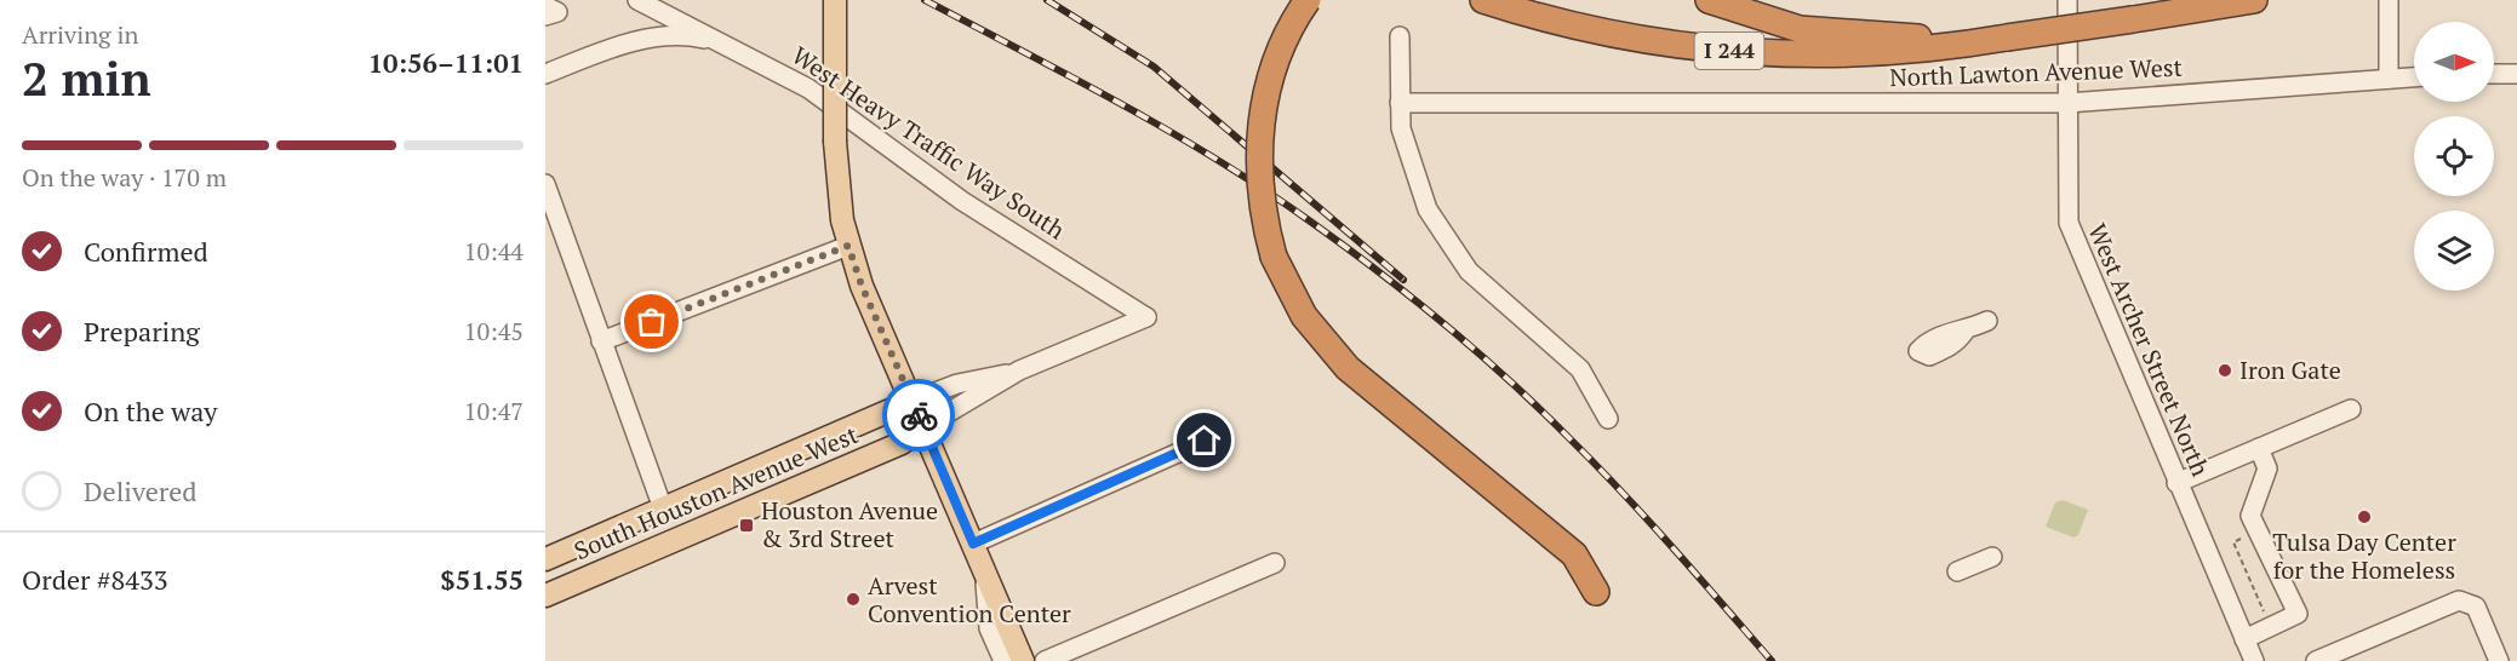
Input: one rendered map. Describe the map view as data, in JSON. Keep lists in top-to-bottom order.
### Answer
{
  "streets": {
    "highway": ["I 244"],
    "main road": ["South Houston Avenue West"],
    "street": ["North Lawton Avenue West", "West Heavy Traffic Way South", "West Archer Street North"]
  },
  "crossings": [
    ["North Lawton Avenue West", "West Archer Street North"],
    ["West Heavy Traffic Way South", "South Houston Avenue West"]
  ],
  "places": {
    "other": ["Iron Gate", "Tulsa Day Center for the Homeless", "Arvest Convention Center"],
    "transit": ["Houston Avenue & 3rd Street"]
  },
  "north": "right",
  "page": {
    "heading": ["2 min", "Arriving in", "10:56–11:01"],
    "panel": ["Order #8433", "$51.55"],
    "bar": "On the way · 170 m",
    "list": [
      ["Confirmed", "10:44"],
      ["Preparing", "10:45"],
      ["On the way", "10:47"],
      "Delivered"
    ]
  }
}
